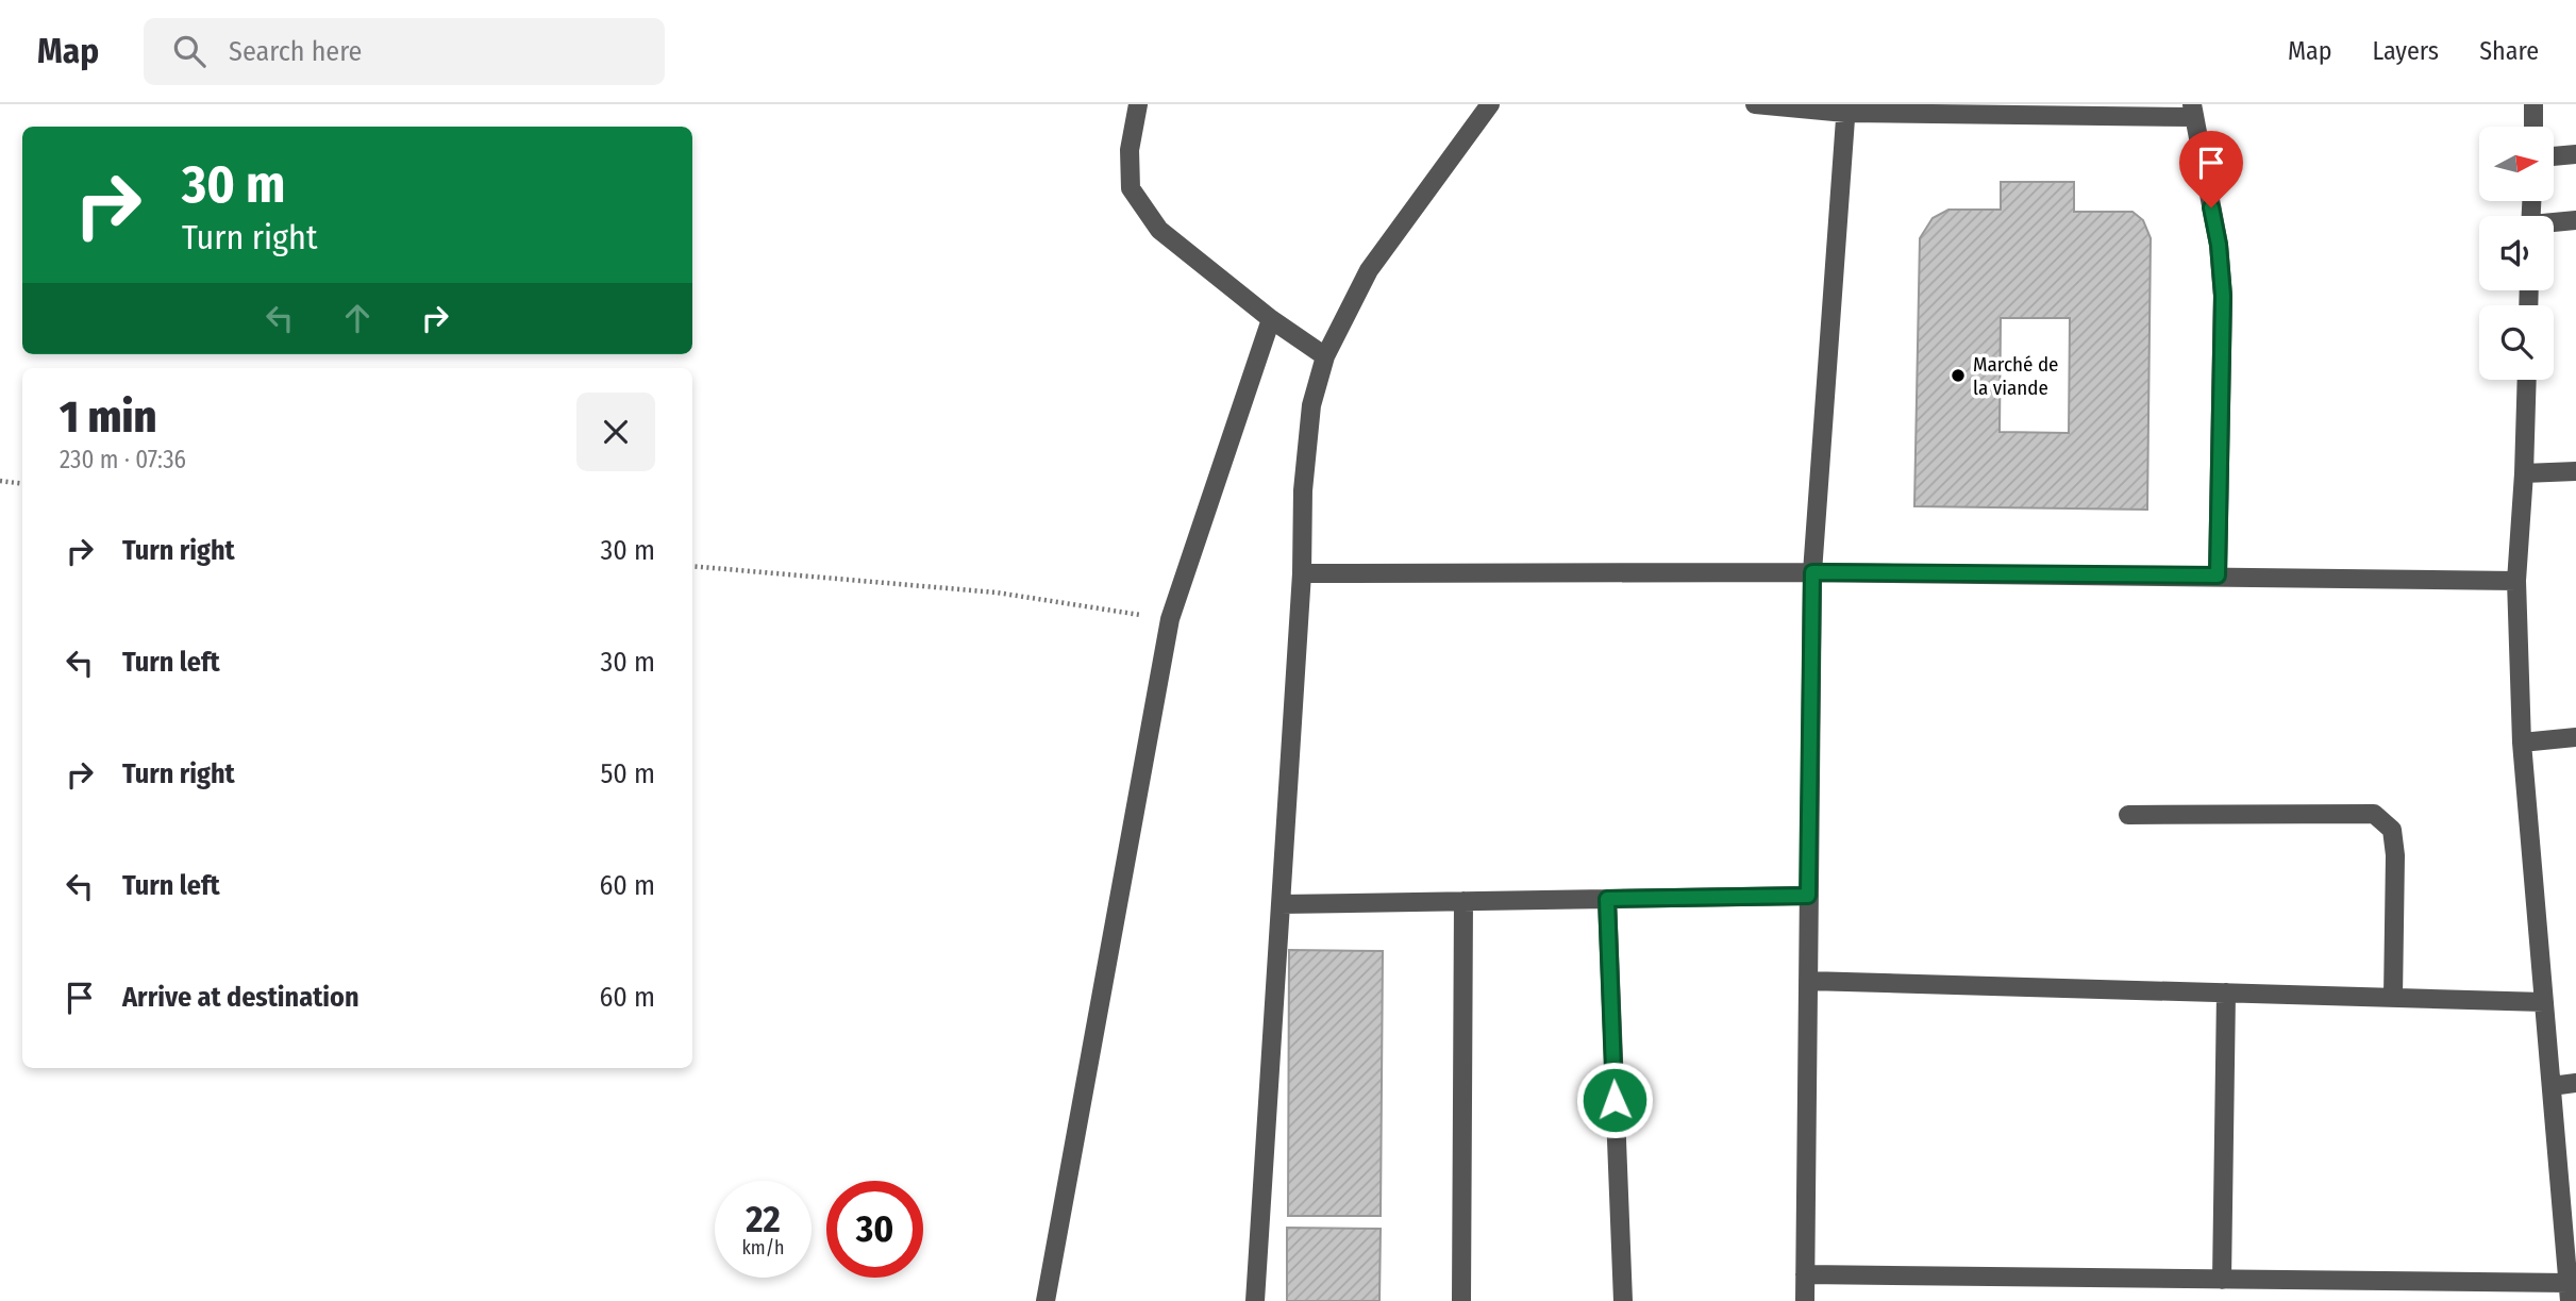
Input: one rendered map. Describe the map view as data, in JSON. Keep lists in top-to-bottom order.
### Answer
{
  "places": ["Marché de la viande"],
  "north": "right",
  "page": {
    "header": "Map",
    "search": "Search here",
    "nav": ["Map", "Layers", "Share"],
    "turn": ["30 m", "Turn right"],
    "heading": ["1 min", "230 m · 07:36"],
    "list": [
      {
        "name": "Turn right",
        "value": "30 m"
      },
      {
        "name": "Turn left",
        "value": "30 m"
      },
      {
        "name": "Turn right",
        "value": "50 m"
      },
      {
        "name": "Turn left",
        "value": "60 m"
      },
      {
        "name": "Arrive at destination",
        "value": "60 m"
      }
    ],
    "speed": "22 km/h",
    "limit": "30"
  }
}
